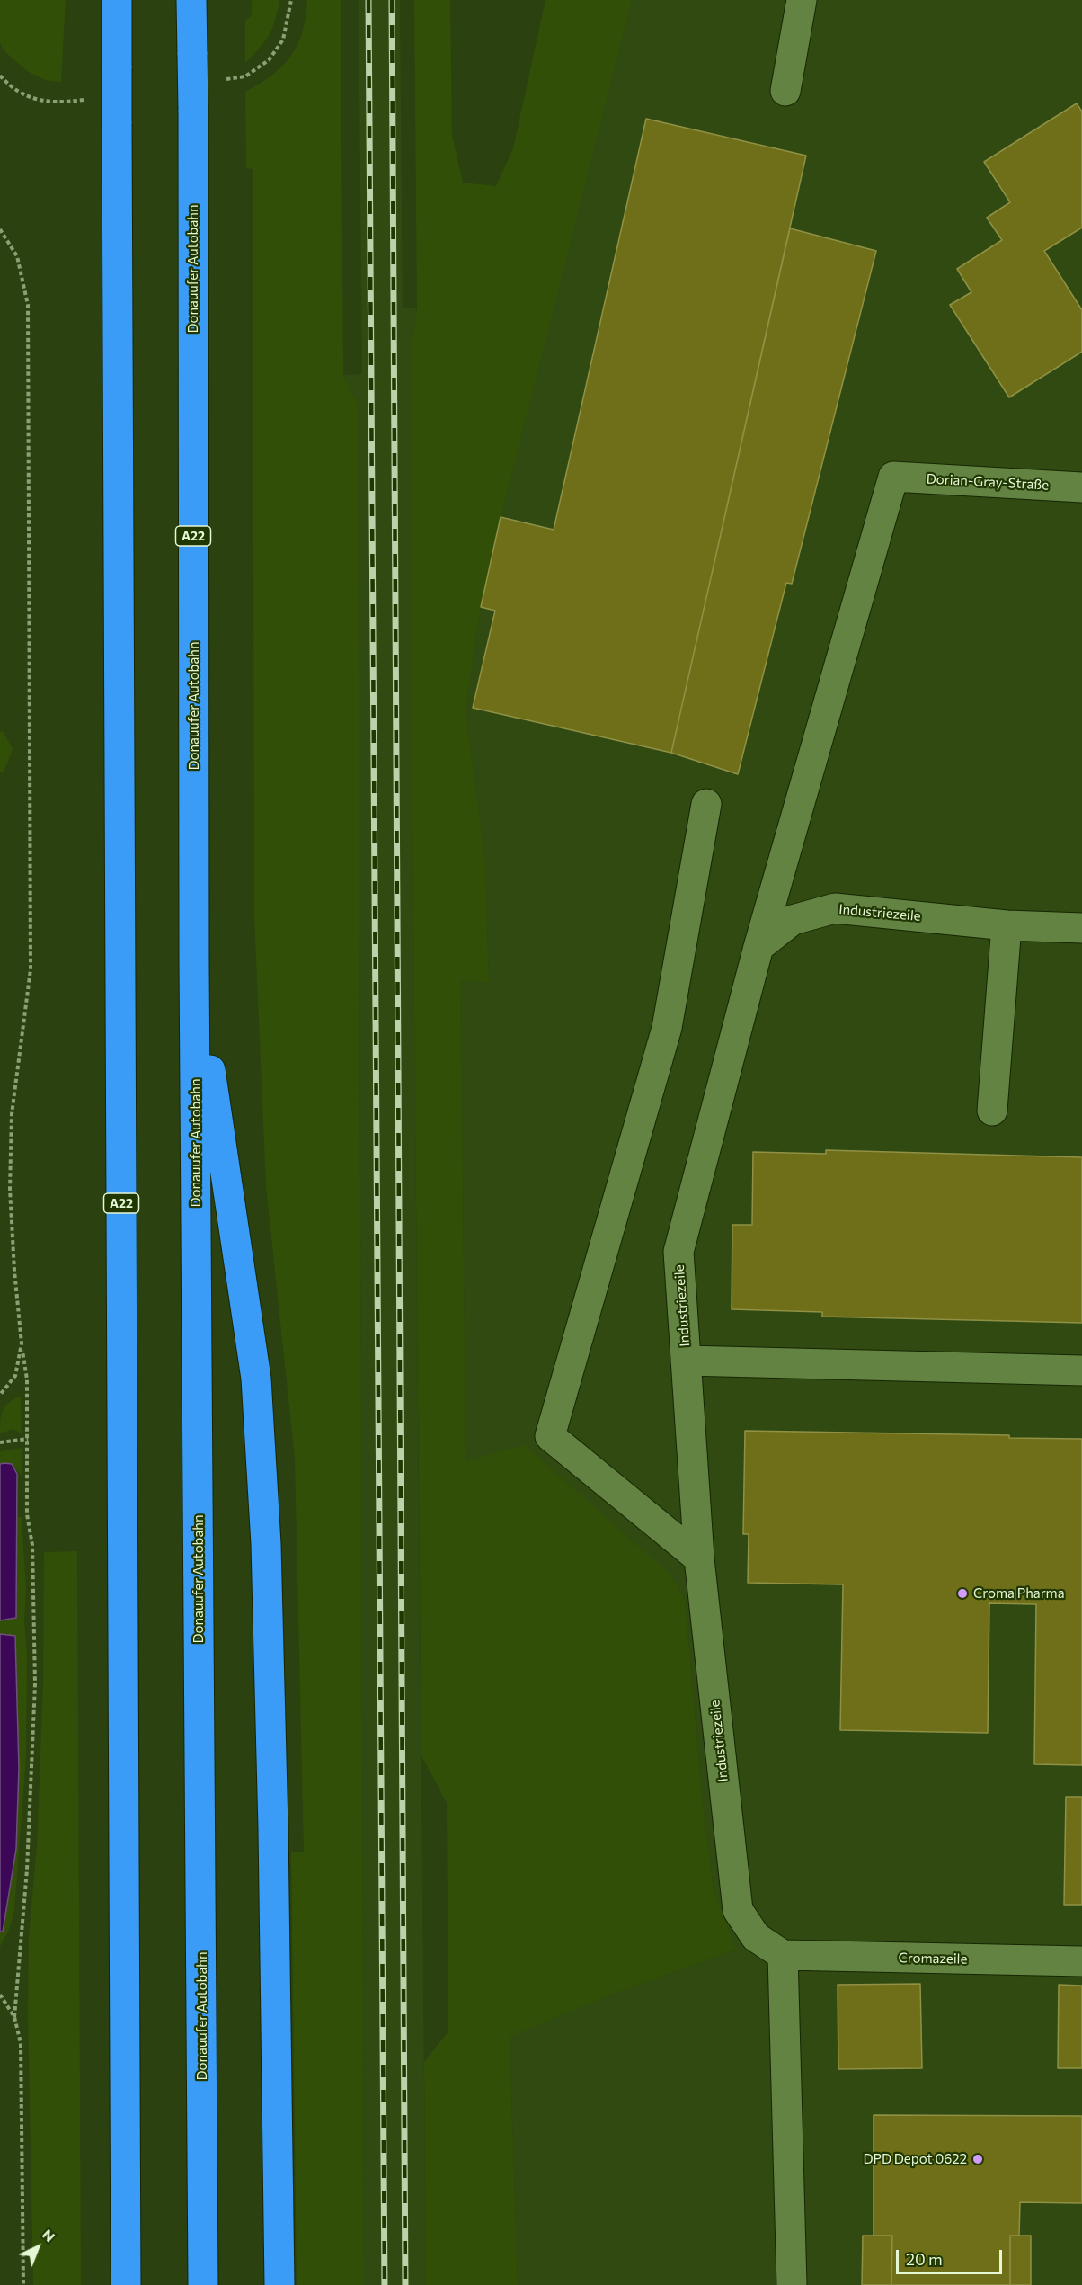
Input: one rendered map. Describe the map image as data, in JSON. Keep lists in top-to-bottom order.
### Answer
{
  "streets": {
    "highway": ["Donauufer Autobahn", "A22"],
    "street": ["Dorian-Gray-Straße", "Industriezeile", "Cromazeile"]
  },
  "crossings": [
    ["Dorian-Gray-Straße", "Industriezeile"],
    ["Industriezeile", "Cromazeile"]
  ],
  "places": ["Croma Pharma", "DPD Depot 0622"],
  "scale_bar": "20 m",
  "north": "top right"
}
